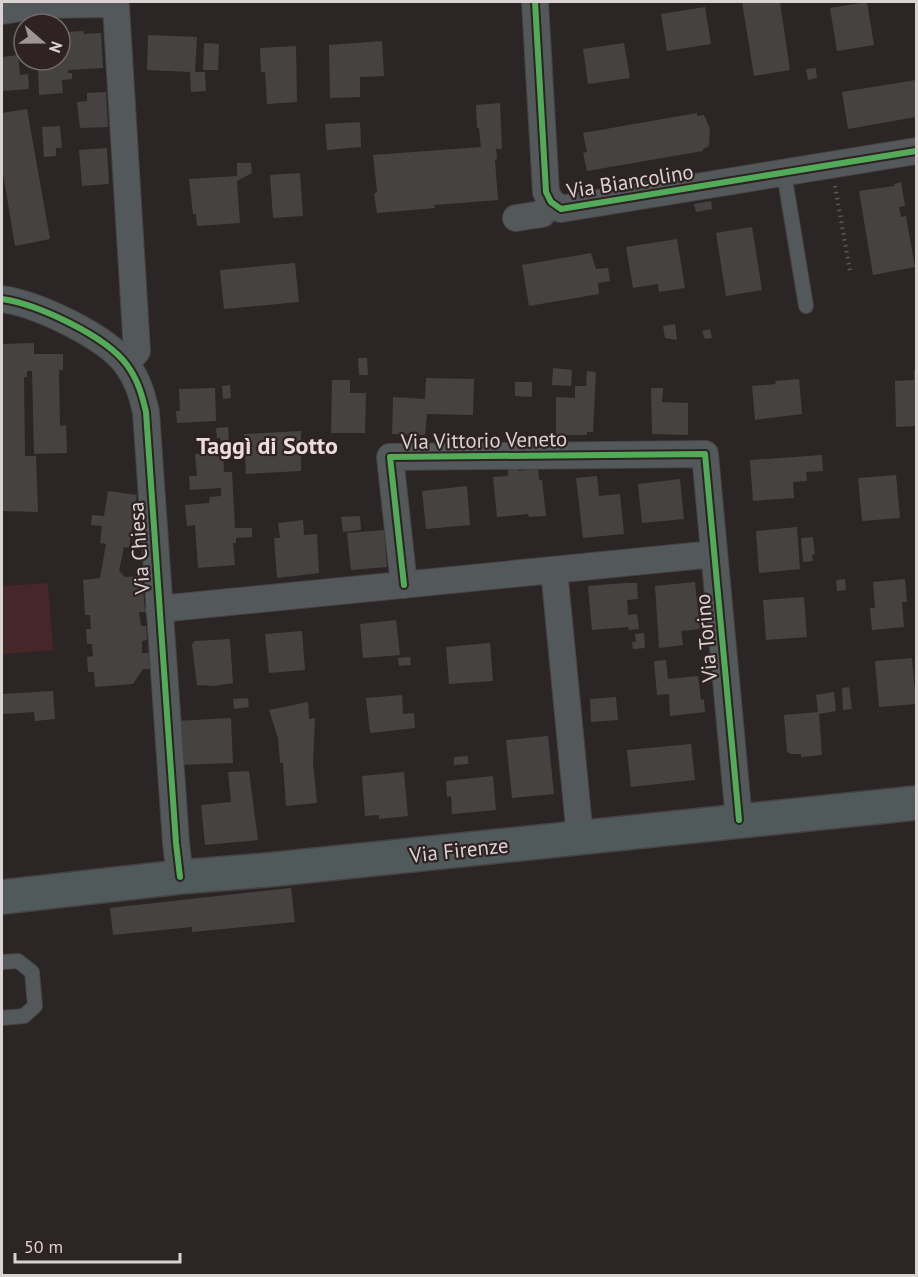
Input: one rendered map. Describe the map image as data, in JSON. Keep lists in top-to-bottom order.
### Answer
{
  "streets": {
    "main road": ["Via Firenze"],
    "street": [
      "Via Biancolino",
      "Via Vittorio Veneto",
      "Via Chiesa",
      "Via Torino"
    ]
  },
  "crossings": [
    ["Via Vittorio Veneto", "Via Torino"],
    ["Via Chiesa", "Via Firenze"],
    ["Via Torino", "Via Firenze"]
  ],
  "districts": ["Taggì di Sotto"],
  "scale_bar": "50 m",
  "north": "right"
}
